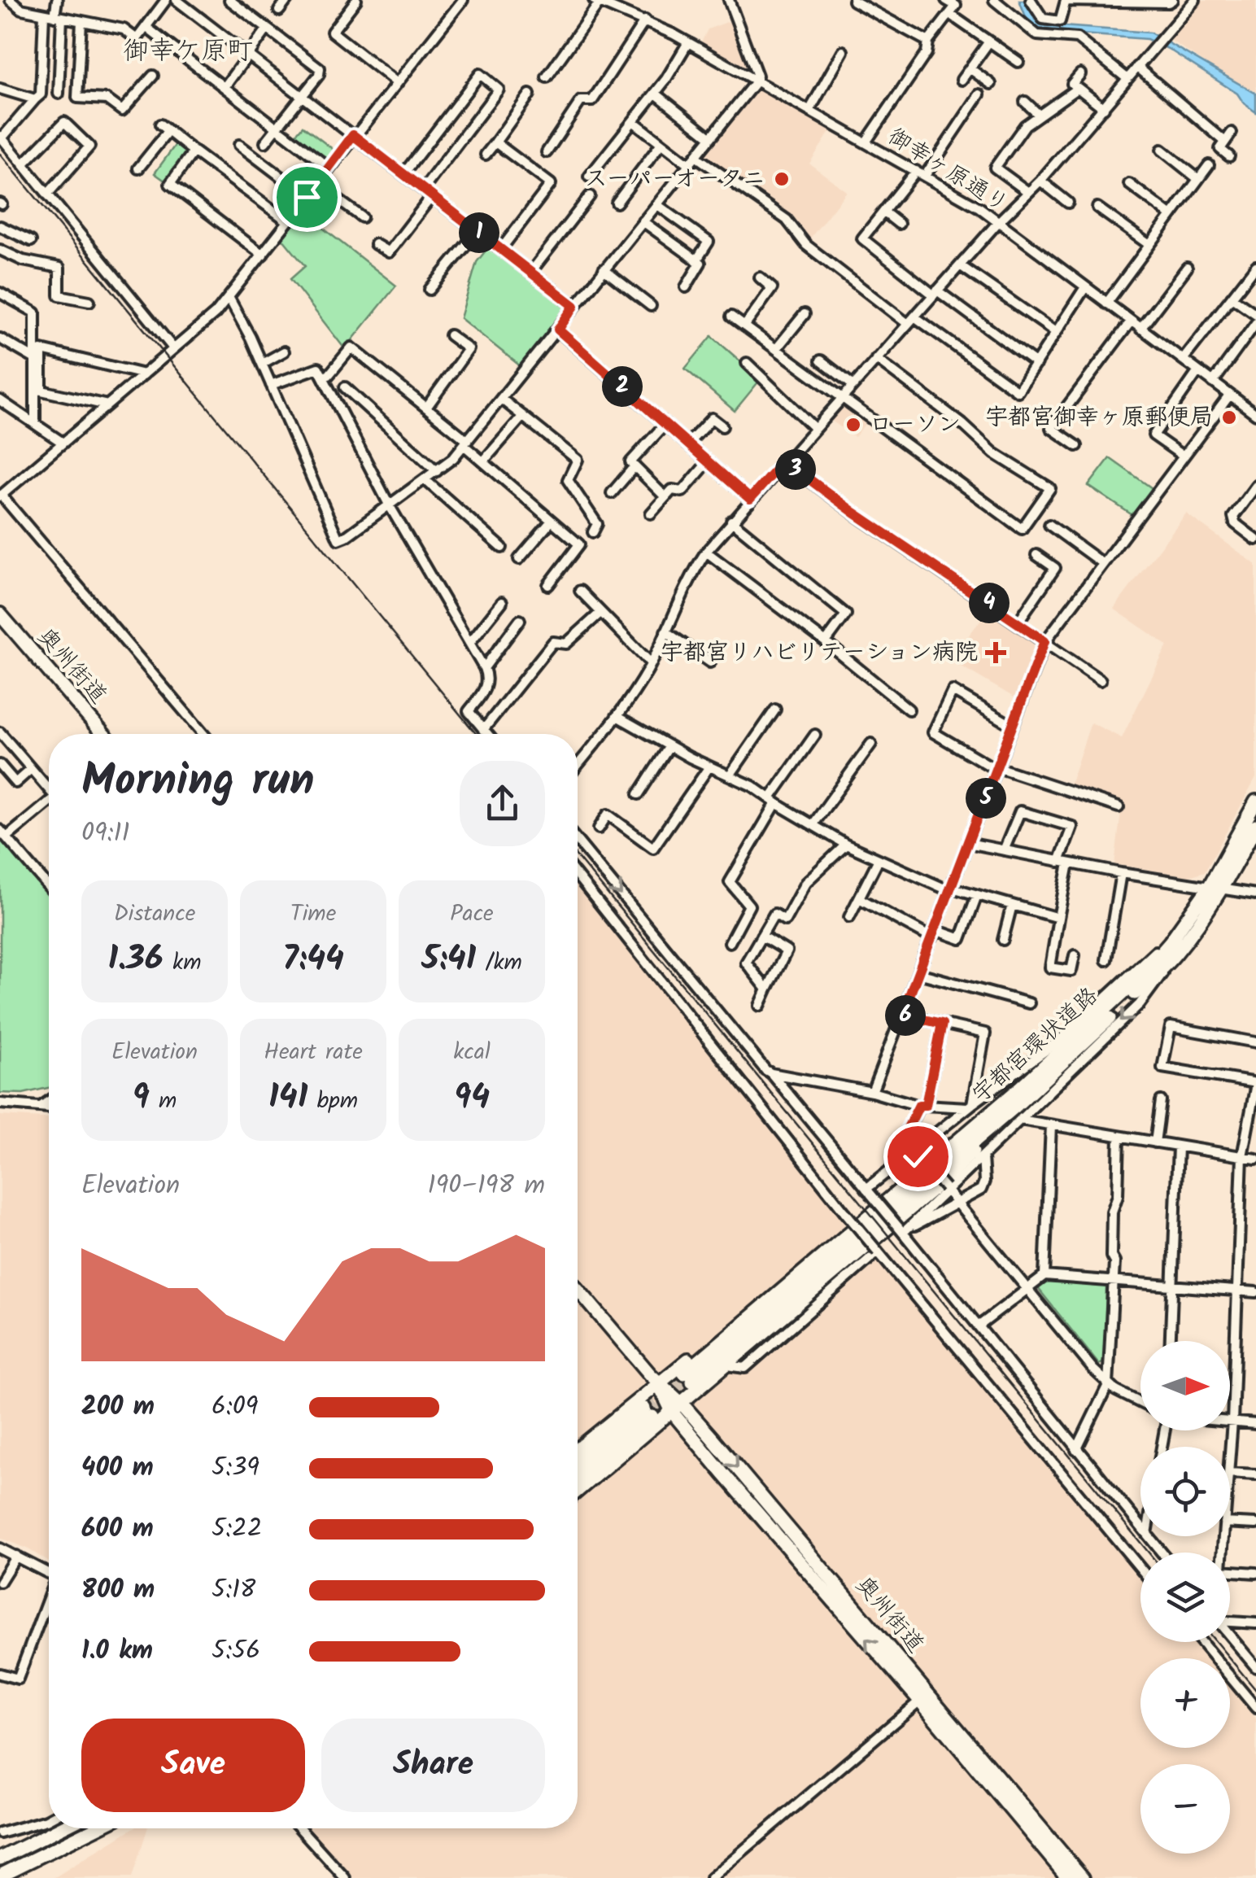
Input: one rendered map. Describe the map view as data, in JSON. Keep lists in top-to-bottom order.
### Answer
{
  "streets": {
    "highway": ["奥州街道", "宇都宮環状道路"],
    "street": ["御幸ヶ原通り"]
  },
  "districts": ["御幸ケ原町"],
  "places": {
    "other": ["スーパーオータニ", "宇都宮御幸ヶ原郵便局", "ローソン"],
    "health": ["宇都宮リハビリテーション病院"]
  },
  "north": "right",
  "page": {
    "pins": [
      "1",
      "2",
      "3",
      "4",
      "5",
      "6"
    ],
    "heading": ["Morning run", "09:11"],
    "stats": [
      ["Distance", "1.36 km"],
      ["Time", "7:44"],
      ["Pace", "5:41 /km"],
      ["Elevation", "9 m"],
      ["Heart rate", "141 bpm"],
      ["kcal", "94"]
    ],
    "chart": ["Elevation", "190–198 m"],
    "map_buttons": ["+", "−"],
    "list": [
      {
        "name": "200 m",
        "note": "6:09"
      },
      {
        "name": "400 m",
        "note": "5:39"
      },
      {
        "name": "600 m",
        "note": "5:22"
      },
      {
        "name": "800 m",
        "note": "5:18"
      },
      {
        "name": "1.0 km",
        "note": "5:56"
      }
    ],
    "buttons": ["Save", "Share"]
  }
}
